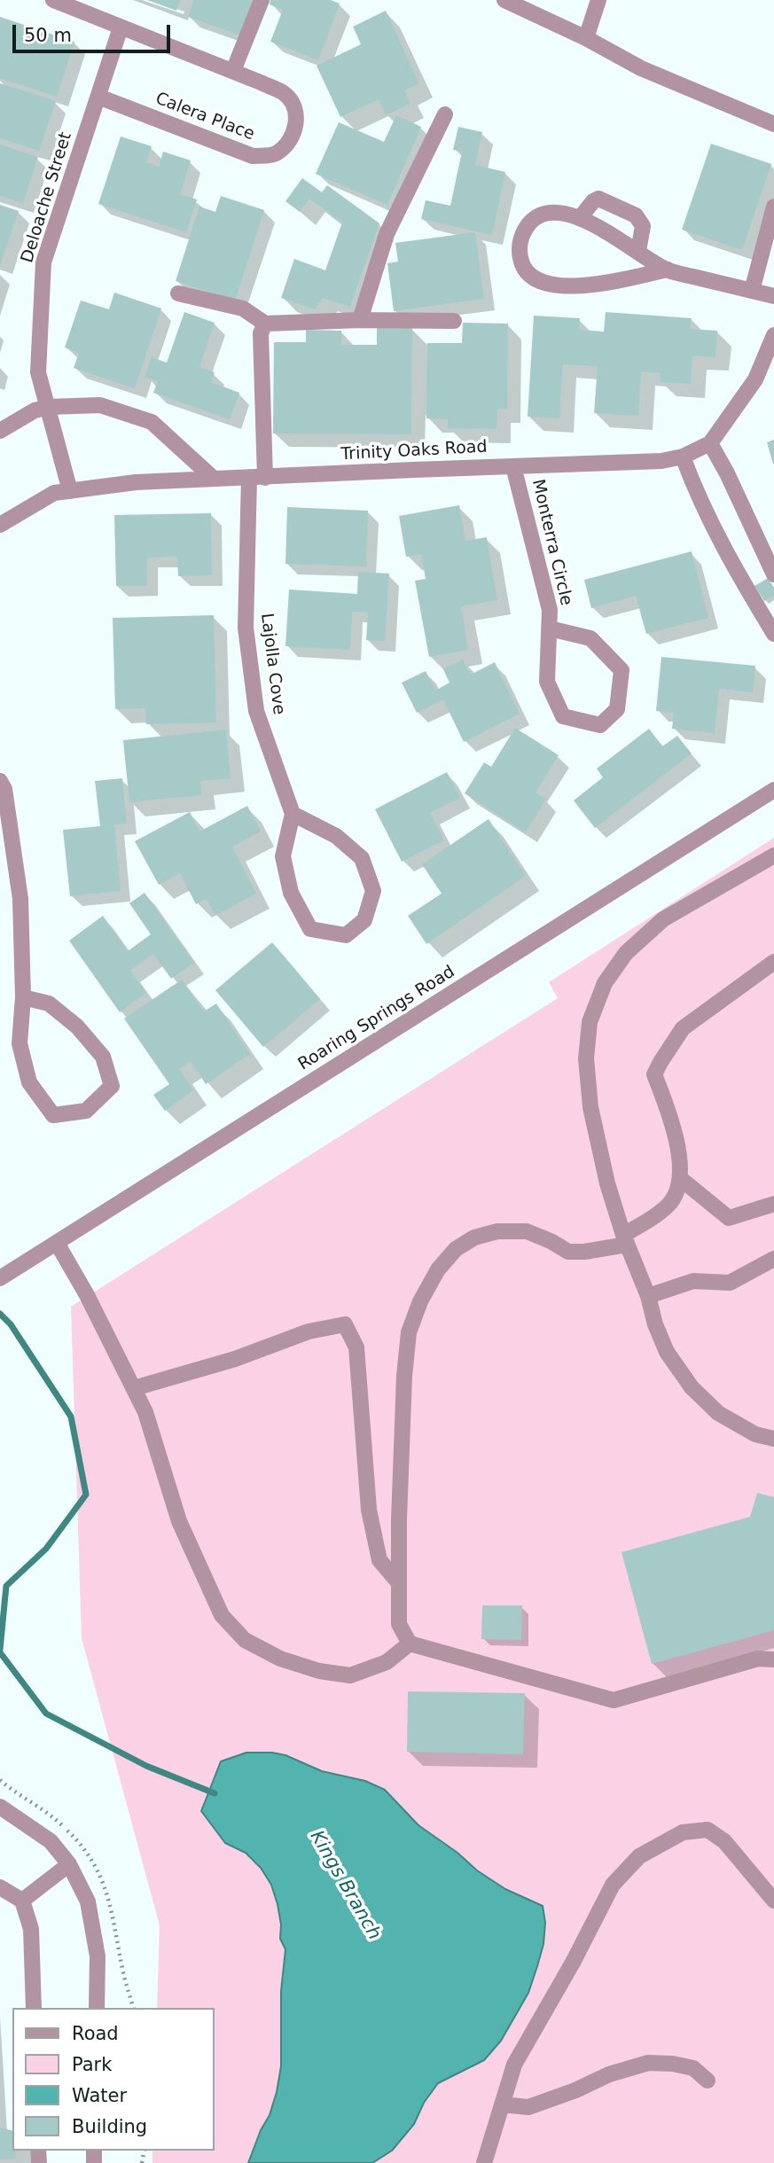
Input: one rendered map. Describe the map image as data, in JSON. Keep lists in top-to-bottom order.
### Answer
{
  "streets": {
    "street": [
      "Calera Place",
      "Deloache Street",
      "Trinity Oaks Road",
      "Monterra Circle",
      "Lajolla Cove",
      "Roaring Springs Road"
    ]
  },
  "crossings": [
    ["Calera Place", "Deloache Street"],
    ["Deloache Street", "Trinity Oaks Road"],
    ["Trinity Oaks Road", "Monterra Circle"],
    ["Trinity Oaks Road", "Lajolla Cove"]
  ],
  "water": ["Kings Branch"],
  "legend": [
    "Road",
    "Park",
    "Water",
    "Building"
  ],
  "scale_bar": "50 m"
}
